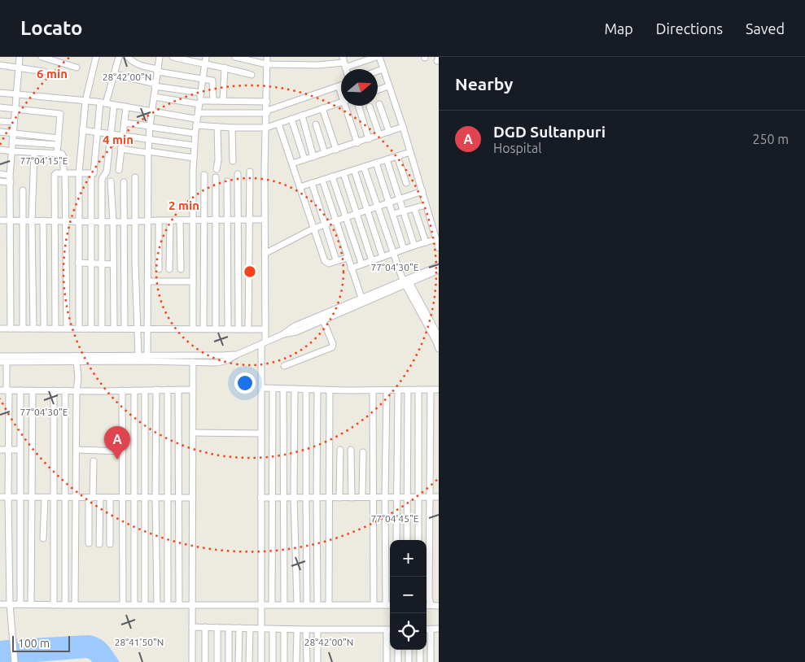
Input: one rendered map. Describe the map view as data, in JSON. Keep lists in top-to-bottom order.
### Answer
{
  "scale_bar": "100 m",
  "north": "right",
  "page": {
    "header": "Locato",
    "nav": ["Map", "Directions", "Saved"],
    "heading": "Nearby",
    "list": [
      {
        "mark": "A",
        "name": "DGD Sultanpuri",
        "note": "Hospital",
        "value": "250 m"
      }
    ],
    "pins": "A",
    "map_buttons": ["+", "−"],
    "scale": "100 m"
  },
  "coordinates": [
    "28°42'00\"N",
    "77°04'15\"E",
    "77°04'30\"E",
    "77°04'45\"E",
    "28°41'50\"N"
  ],
  "rings": ["6 min", "4 min", "2 min"]
}
